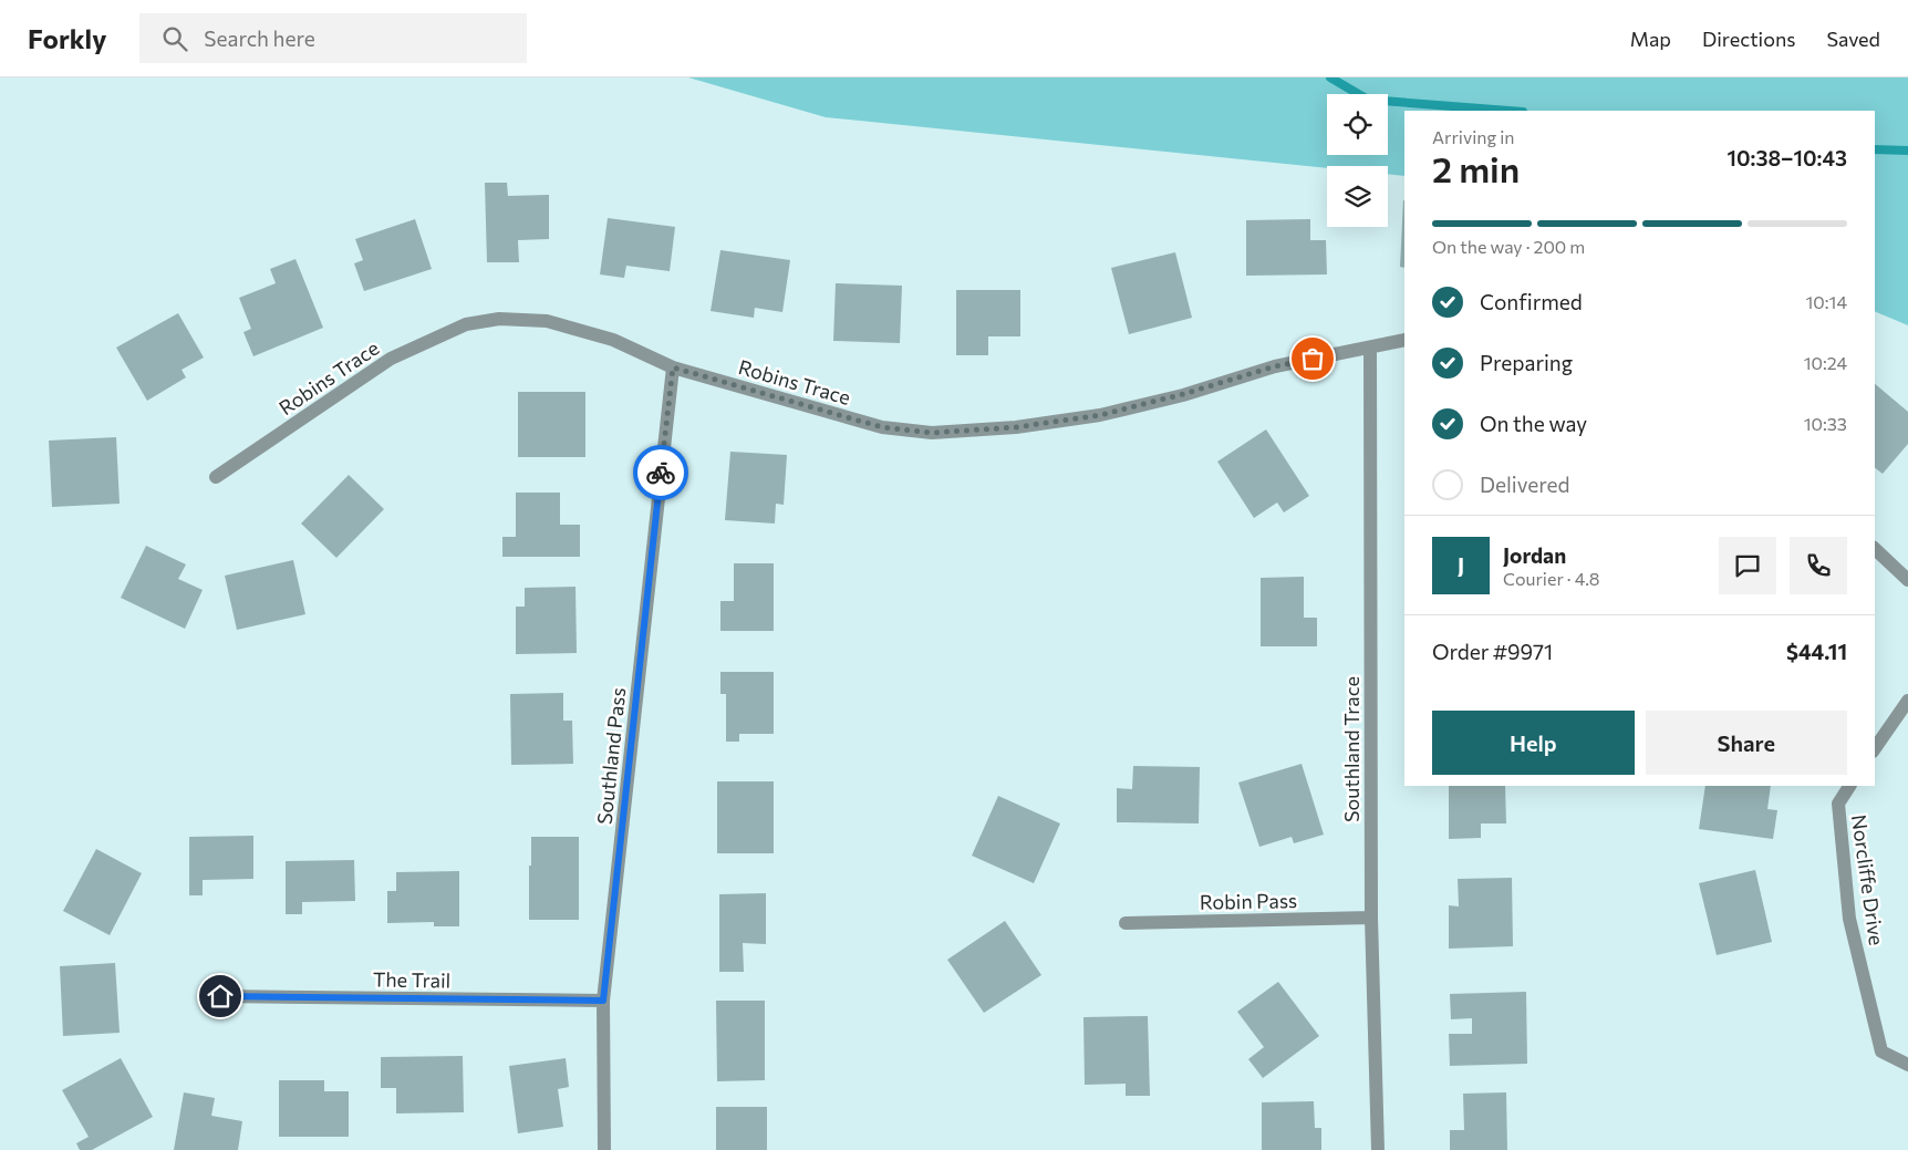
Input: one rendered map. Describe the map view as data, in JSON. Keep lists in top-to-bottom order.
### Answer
{
  "streets": {
    "street": [
      "Robins Trace",
      "Southland Trace",
      "Southland Pass",
      "Norcliffe Drive",
      "Robin Pass",
      "The Trail"
    ]
  },
  "crossings": [
    ["Robins Trace", "Southland Trace"],
    ["Robins Trace", "Southland Pass"],
    ["Southland Trace", "Robin Pass"],
    ["Southland Pass", "The Trail"]
  ],
  "page": {
    "header": "Forkly",
    "search": "Search here",
    "nav": ["Map", "Directions", "Saved"],
    "heading": ["2 min", "Arriving in", "10:38–10:43"],
    "panel": [
      "Jordan",
      "Courier · 4.8",
      "Order #9971",
      "$44.11"
    ],
    "bar": "On the way · 200 m",
    "list": [
      ["Confirmed", "10:14"],
      ["Preparing", "10:24"],
      ["On the way", "10:33"],
      "Delivered"
    ],
    "round": "J",
    "buttons": ["Help", "Share"]
  }
}
